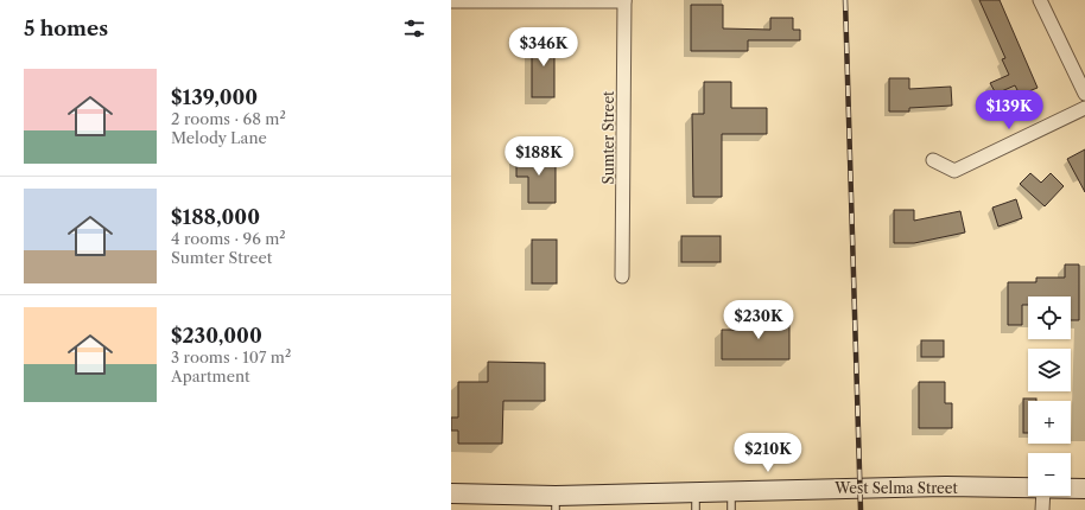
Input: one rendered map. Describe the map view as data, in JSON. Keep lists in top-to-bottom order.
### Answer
{
  "streets": {
    "street": ["Sumter Street", "West Selma Street"]
  },
  "page": {
    "heading": "5 homes",
    "price": [
      "$346K",
      "$139K",
      "$188K",
      "$230K",
      "$210K"
    ],
    "list": [
      {
        "name": "$139,000",
        "note": "2 rooms · 68 m² · Melody Lane"
      },
      {
        "name": "$188,000",
        "note": "4 rooms · 96 m² · Sumter Street"
      },
      {
        "name": "$230,000",
        "note": "3 rooms · 107 m² · Apartment"
      }
    ],
    "map_buttons": ["+", "−"]
  }
}
